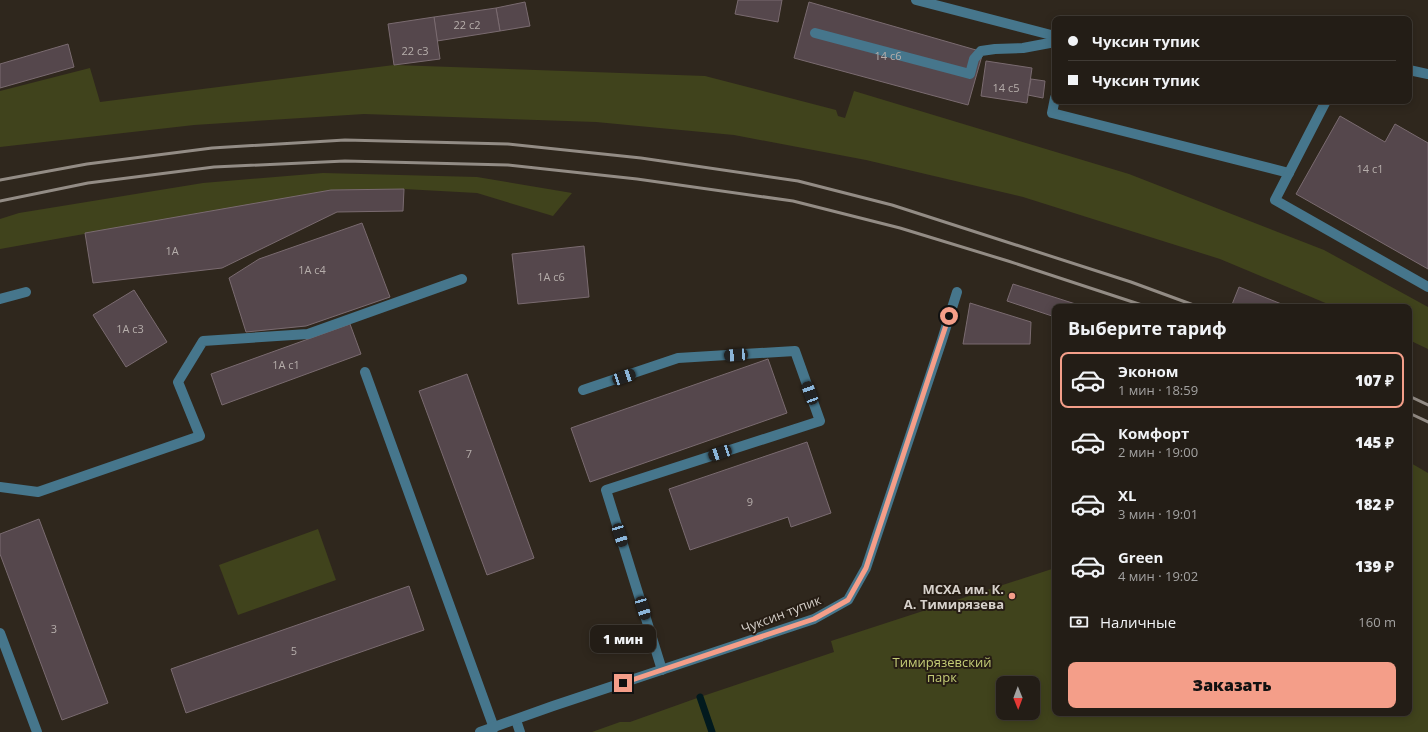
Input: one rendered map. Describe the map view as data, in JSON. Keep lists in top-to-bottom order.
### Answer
{
  "streets": {
    "street": ["Чуксин тупик"]
  },
  "parks": ["Тимирязевский парк"],
  "places": ["МСХА им. К. А. Тимирязева"],
  "house_numbers": [
    "22 с2",
    "22 с3",
    "14 с6",
    "14 с5",
    "14 с1",
    "1А",
    "1А с4",
    "1А с6",
    "1А с3",
    "1А с1",
    "7",
    "9",
    "3",
    "5"
  ],
  "north": "bottom",
  "page": {
    "banner": ["Чуксин тупик", "Чуксин тупик"],
    "heading": "Выберите тариф",
    "list": [
      {
        "name": "Эконом",
        "note": "1 мин · 18:59",
        "value": "107 ₽"
      },
      {
        "name": "Комфорт",
        "note": "2 мин · 19:00",
        "value": "145 ₽"
      },
      {
        "name": "XL",
        "note": "3 мин · 19:01",
        "value": "182 ₽"
      },
      {
        "name": "Green",
        "note": "4 мин · 19:02",
        "value": "139 ₽"
      }
    ],
    "pay": ["Наличные", "160 m"],
    "bubble": "1 мин",
    "buttons": "Заказать"
  }
}
